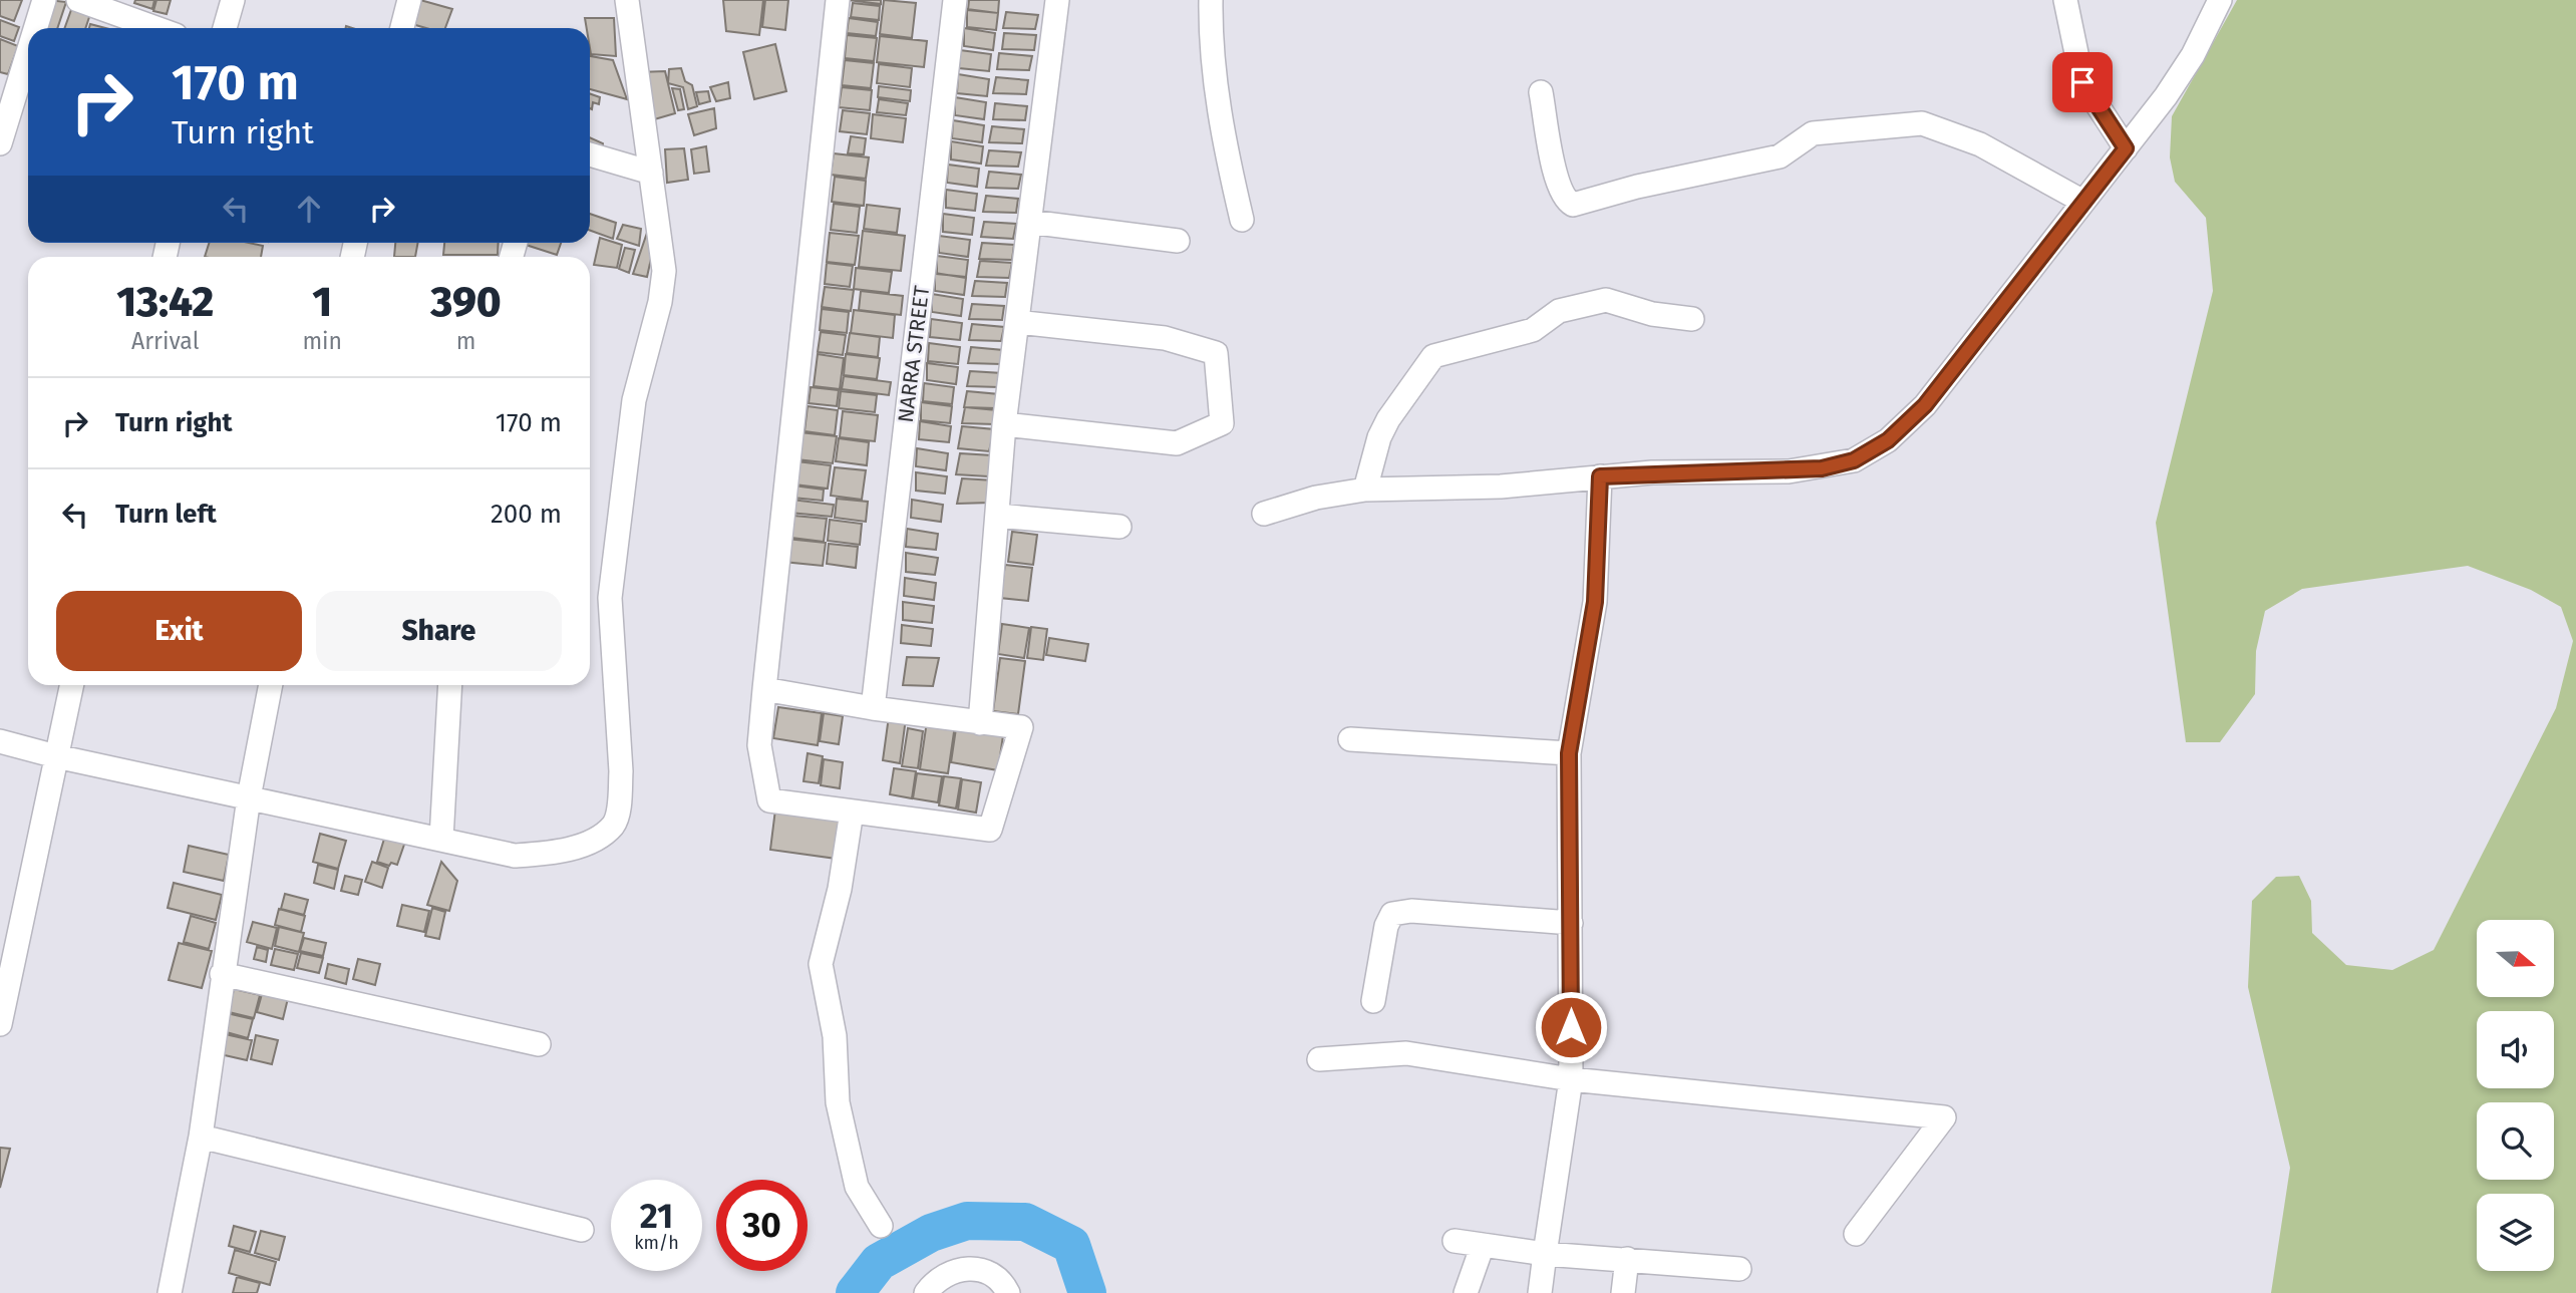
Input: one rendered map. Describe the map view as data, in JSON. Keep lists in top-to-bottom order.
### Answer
{
  "streets": {
    "street": ["NARRA STREET"]
  },
  "north": "right",
  "page": {
    "turn": ["170 m", "Turn right"],
    "eta": [
      "13:42",
      "Arrival",
      "1",
      "min",
      "390",
      "m"
    ],
    "list": [
      {
        "name": "Turn right",
        "value": "170 m"
      },
      {
        "name": "Turn left",
        "value": "200 m"
      }
    ],
    "buttons": ["Exit", "Share"],
    "speed": "21 km/h",
    "limit": "30"
  }
}
